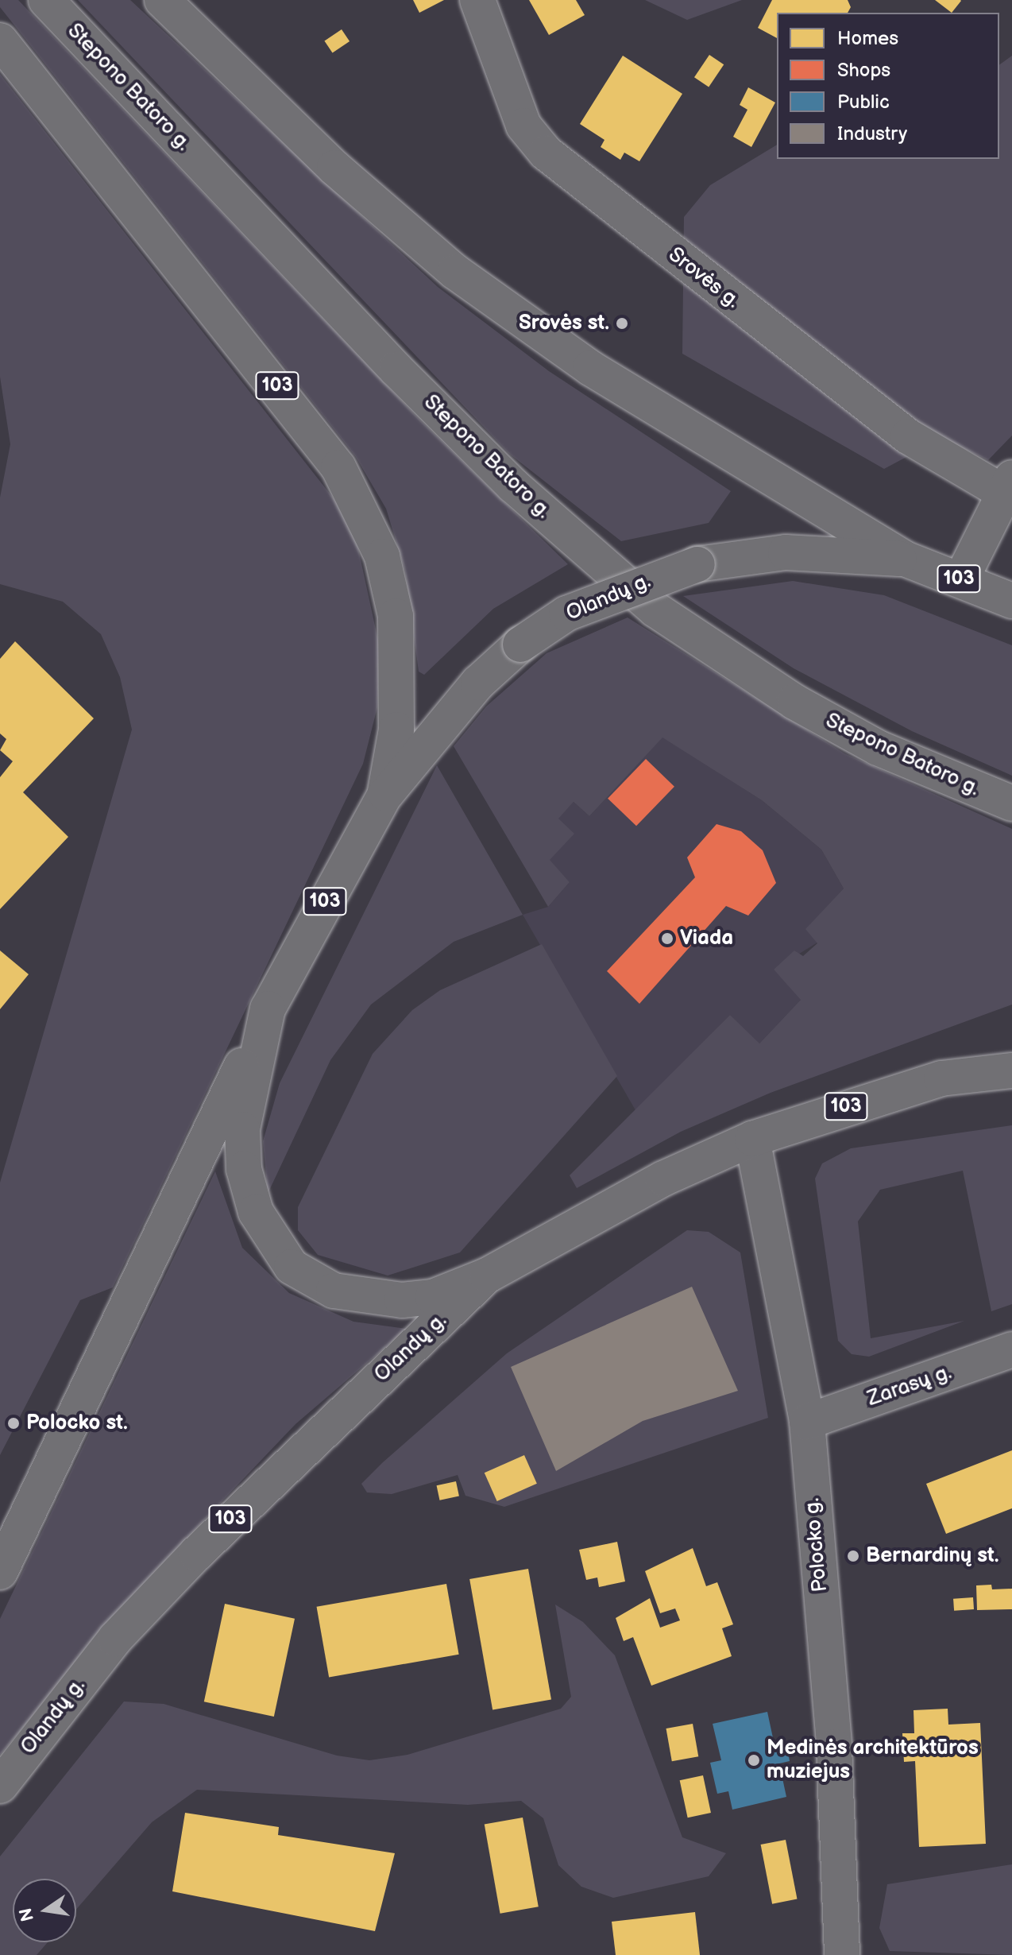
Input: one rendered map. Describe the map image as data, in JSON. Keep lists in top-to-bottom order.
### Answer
{
  "streets": {
    "main road": [
      "Stepono Batoro g.",
      "Srovės g.",
      "103",
      "Olandų g.",
      "Zarasų g.",
      "Polocko g."
    ]
  },
  "crossings": [
    ["103", "Olandų g."],
    ["Olandų g.", "Polocko g."],
    ["Zarasų g.", "Polocko g."]
  ],
  "places": [
    "Srovės st.",
    "Viada",
    "Polocko st.",
    "Bernardinų st.",
    "Medinės architektūros muziejus"
  ],
  "legend": [
    "Homes",
    "Shops",
    "Public",
    "Industry"
  ],
  "north": "left"
}
